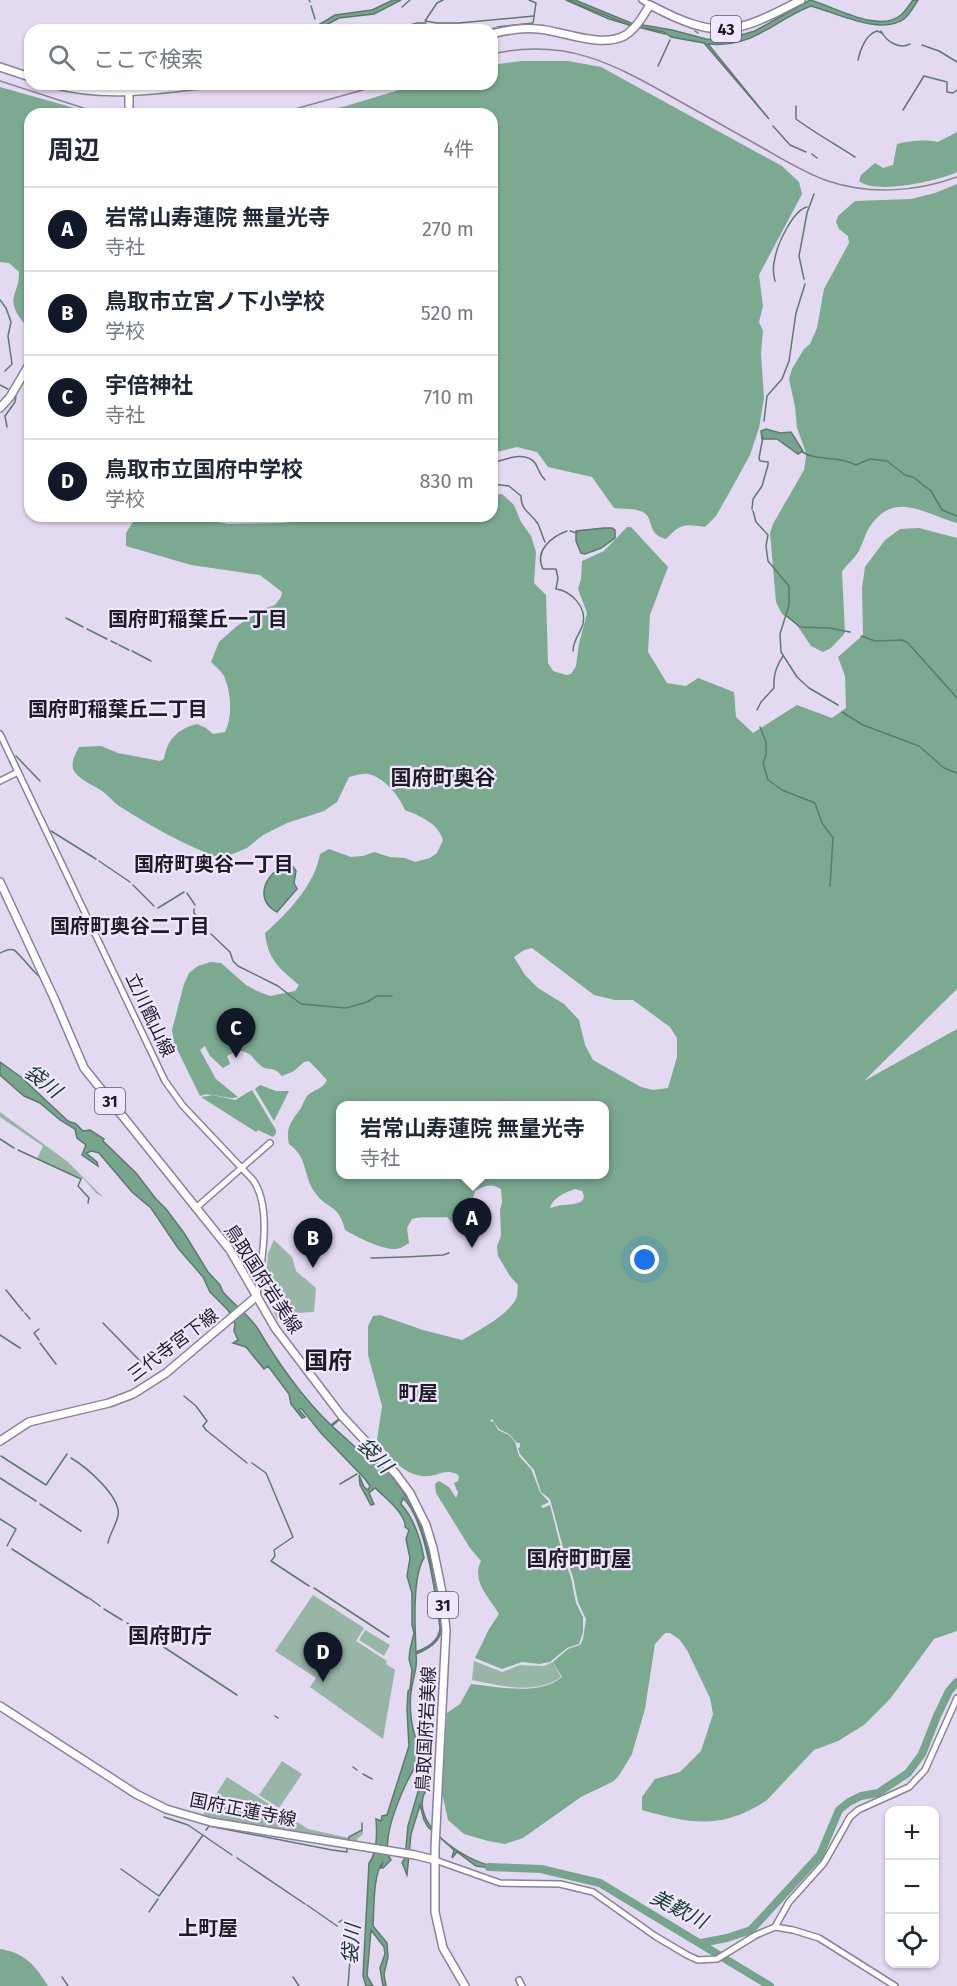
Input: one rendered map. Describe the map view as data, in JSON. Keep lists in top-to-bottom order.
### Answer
{
  "streets": {
    "main road": [
      "43",
      "31",
      "鳥取国府岩美線",
      "三代寺宮下線",
      "国府正蓮寺線"
    ],
    "street": ["立川甑山線"]
  },
  "crossings": [
    ["立川甑山線", "鳥取国府岩美線"],
    ["立川甑山線", "三代寺宮下線"],
    ["鳥取国府岩美線", "三代寺宮下線"],
    ["鳥取国府岩美線", "国府正蓮寺線"]
  ],
  "districts": [
    "国府町稲葉丘一丁目",
    "国府町稲葉丘二丁目",
    "国府町奥谷",
    "国府町奥谷一丁目",
    "国府町奥谷二丁目",
    "国府",
    "町屋",
    "国府町町屋",
    "国府町庁",
    "上町屋"
  ],
  "water": ["袋川", "美歎川"],
  "page": {
    "search": "ここで検索",
    "heading": ["周辺", "4件"],
    "list": [
      {
        "mark": "A",
        "name": "岩常山寿蓮院 無量光寺",
        "note": "寺社",
        "value": "270 m"
      },
      {
        "mark": "B",
        "name": "鳥取市立宮ノ下小学校",
        "note": "学校",
        "value": "520 m"
      },
      {
        "mark": "C",
        "name": "宇倍神社",
        "note": "寺社",
        "value": "710 m"
      },
      {
        "mark": "D",
        "name": "鳥取市立国府中学校",
        "note": "学校",
        "value": "830 m"
      }
    ],
    "pins": [
      "C",
      "A",
      "B",
      "D"
    ],
    "popup": ["岩常山寿蓮院 無量光寺", "寺社"],
    "map_buttons": ["+", "−"]
  }
}
